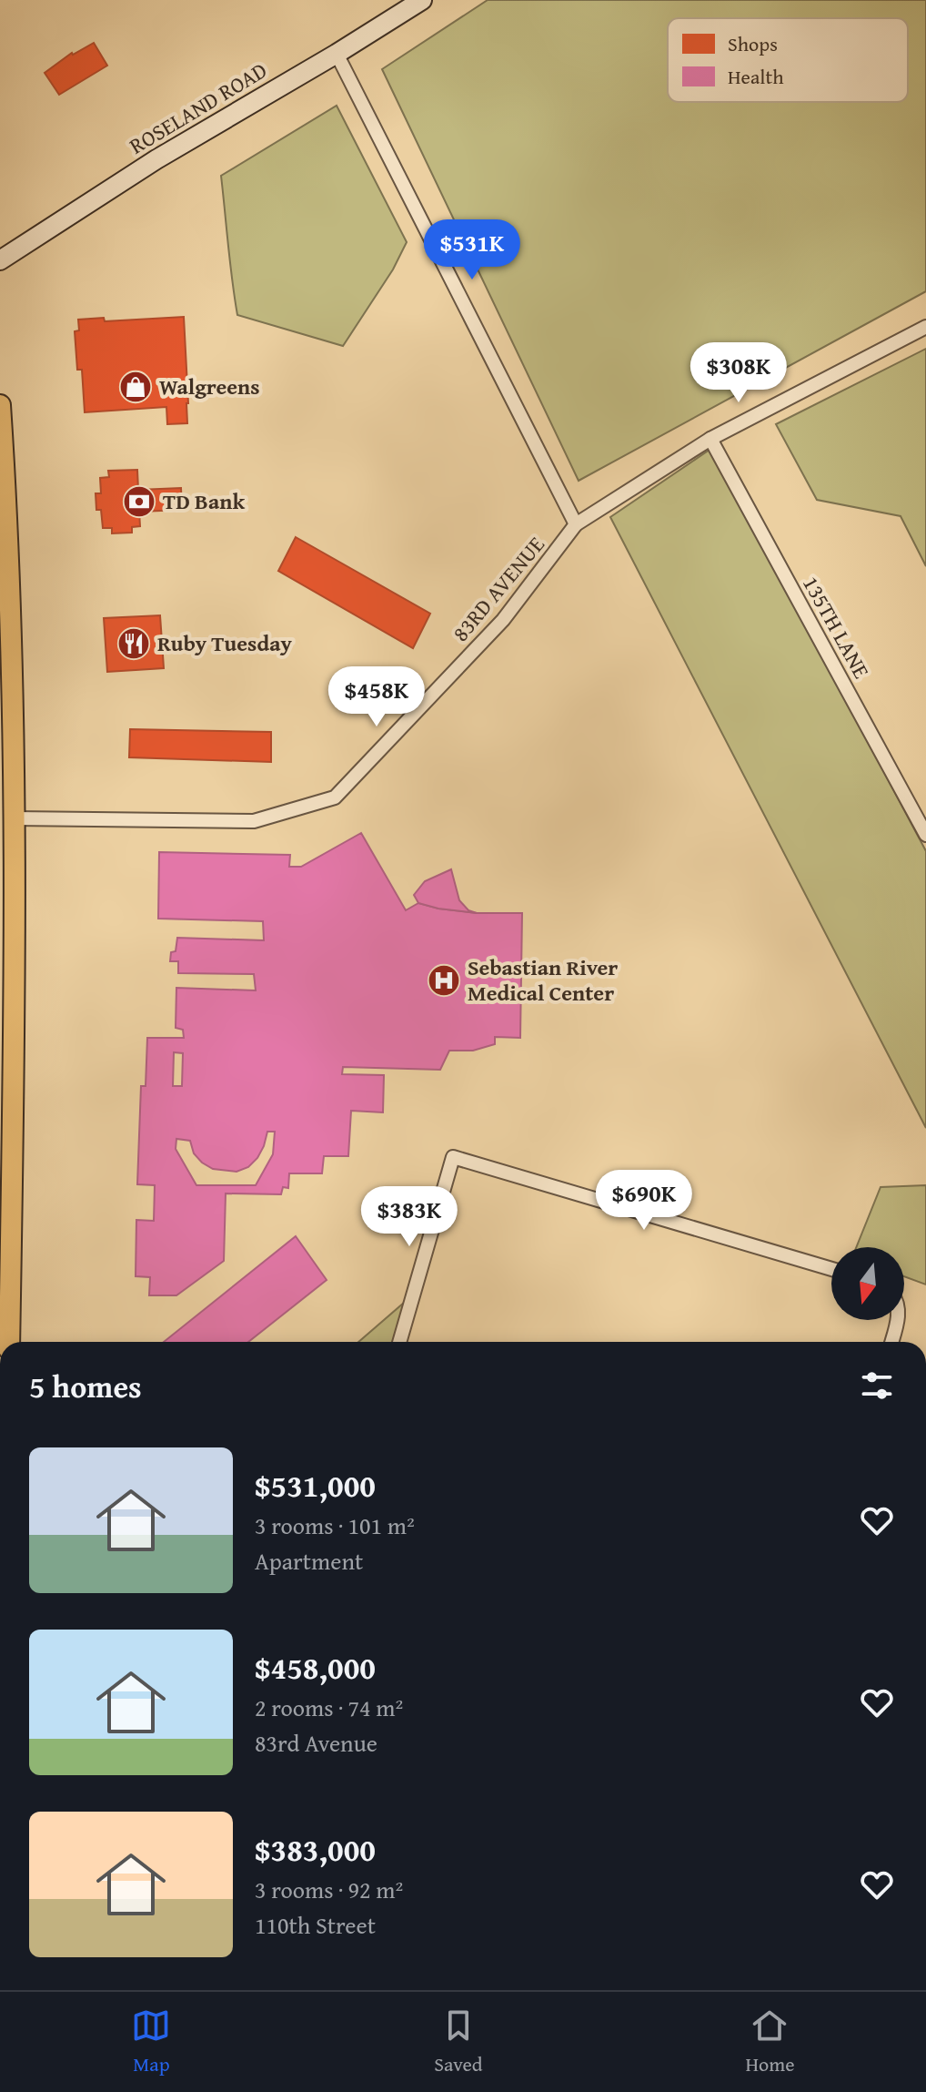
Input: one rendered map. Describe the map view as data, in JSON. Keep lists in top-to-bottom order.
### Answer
{
  "streets": {
    "main road": ["ROSELAND ROAD"],
    "street": ["83RD AVENUE", "135TH LANE"]
  },
  "crossings": [
    ["83RD AVENUE", "135TH LANE"]
  ],
  "places": {
    "shop": ["Walgreens"],
    "bank": ["TD Bank"],
    "restaurant": ["Ruby Tuesday"],
    "hospital": ["Sebastian River Medical Center"]
  },
  "legend": ["Shops", "Health"],
  "north": "bottom",
  "page": {
    "price": [
      "$531K",
      "$308K",
      "$458K",
      "$690K",
      "$383K"
    ],
    "heading": "5 homes",
    "list": [
      {
        "name": "$531,000",
        "note": "3 rooms · 101 m² · Apartment"
      },
      {
        "name": "$458,000",
        "note": "2 rooms · 74 m² · 83rd Avenue"
      },
      {
        "name": "$383,000",
        "note": "3 rooms · 92 m² · 110th Street"
      }
    ],
    "tabs": ["Map", "Saved", "Home"]
  }
}
